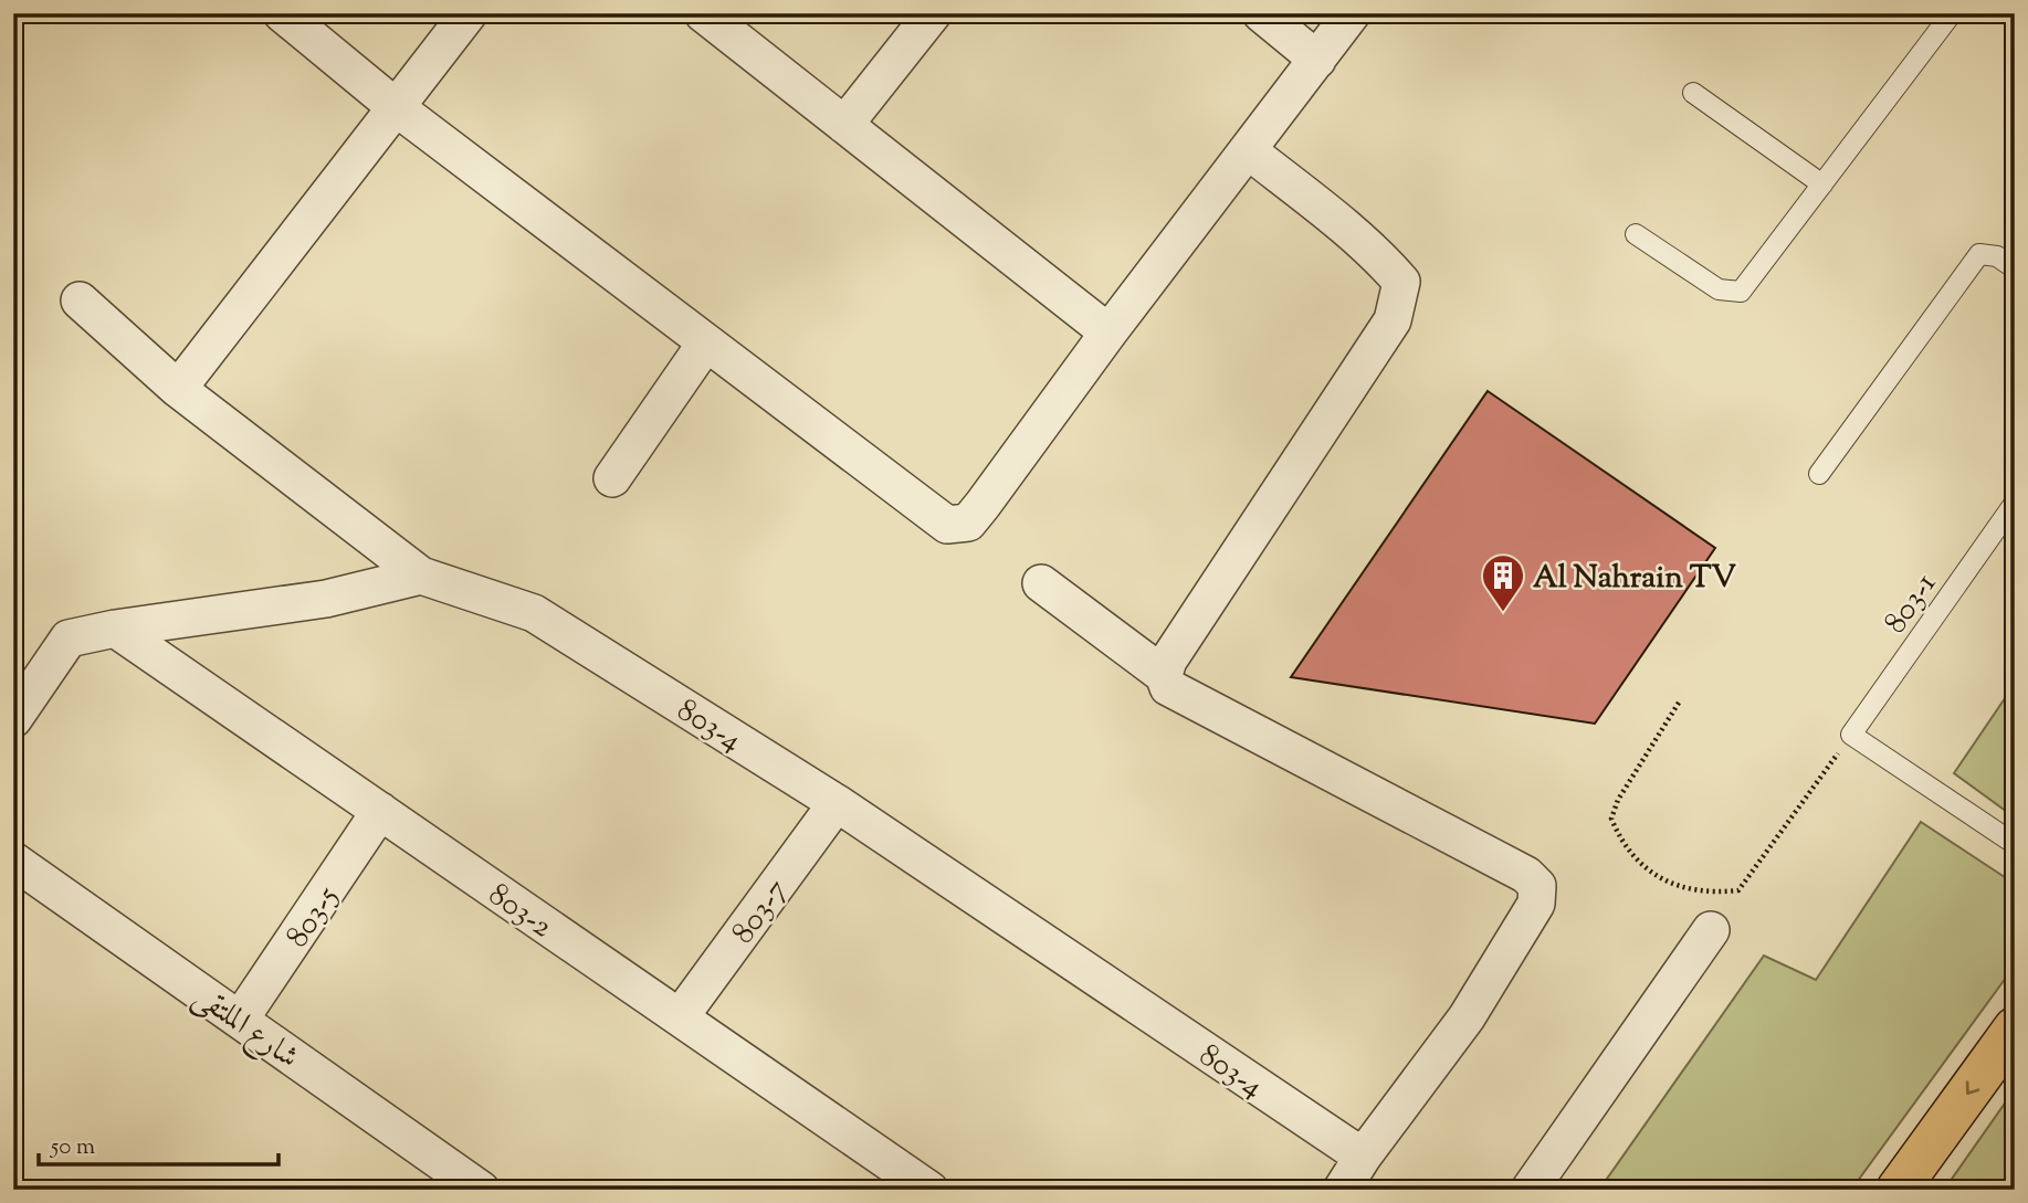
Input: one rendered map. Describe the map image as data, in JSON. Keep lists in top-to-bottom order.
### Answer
{
  "streets": {
    "street": [
      "803-4",
      "803-2",
      "803-7",
      "803-5",
      "شارع الملتقى"
    ],
    "lane": ["803-1"]
  },
  "crossings": [
    ["803-4", "803-7"],
    ["803-2", "803-7"],
    ["803-2", "803-5"],
    ["803-5", "شارع الملتقى"]
  ],
  "places": {
    "building": ["Al Nahrain TV"]
  },
  "scale_bar": "50 m"
}
